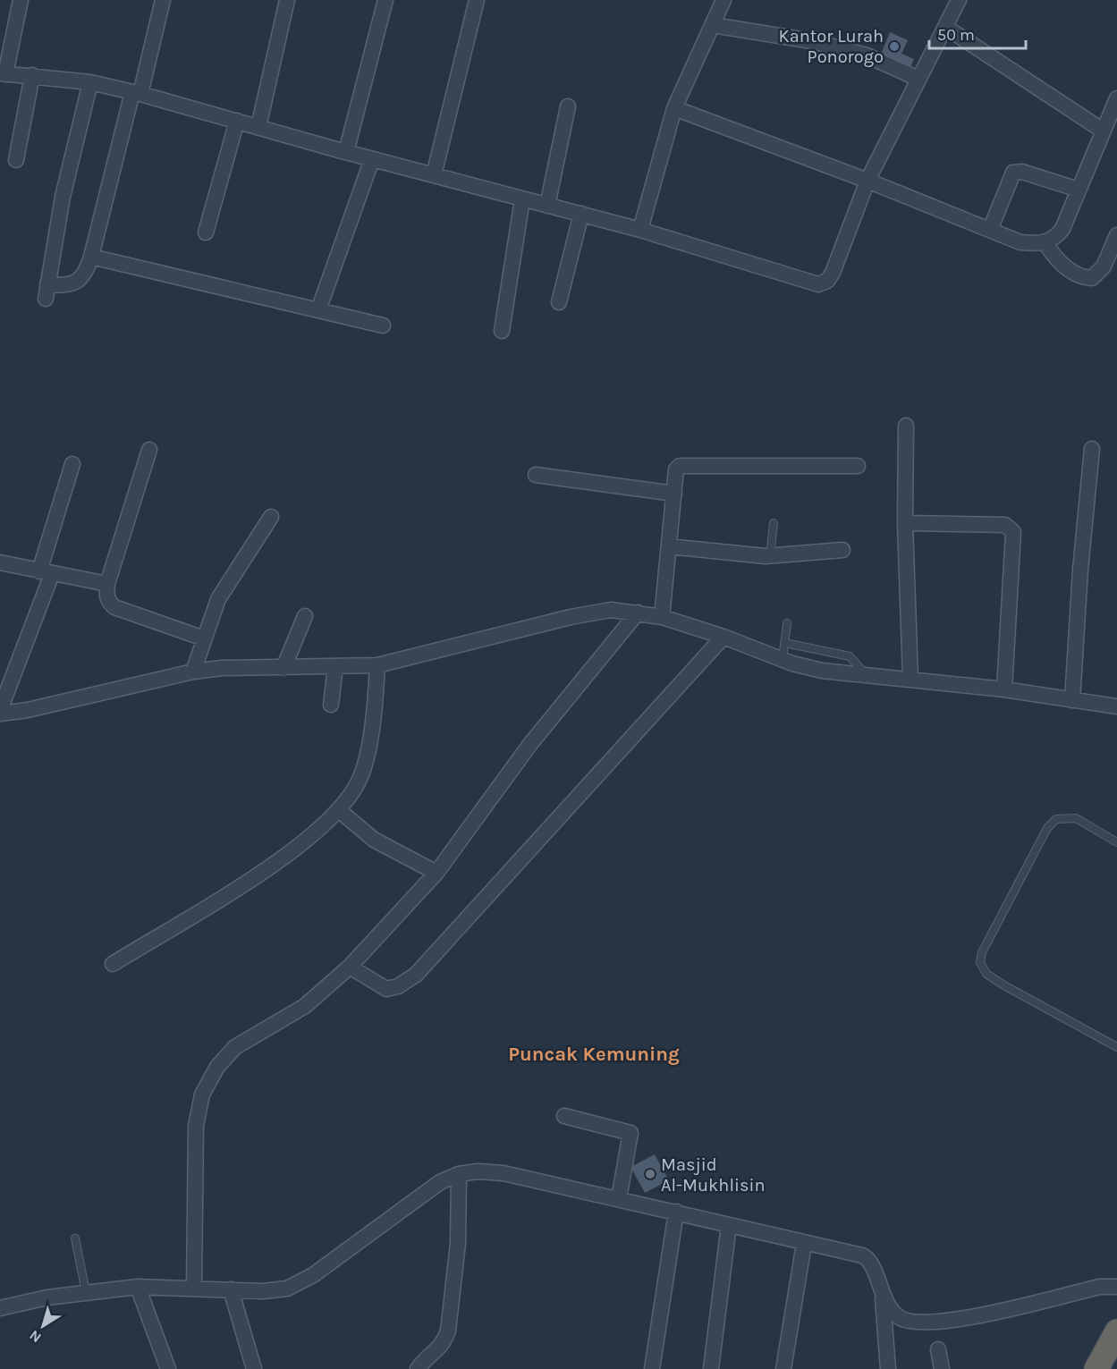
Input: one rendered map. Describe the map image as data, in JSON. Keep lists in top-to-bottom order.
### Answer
{
  "districts": ["Puncak Kemuning"],
  "places": ["Kantor Lurah Ponorogo", "Masjid Al-Mukhlisin"],
  "scale_bar": "50 m",
  "north": "bottom left"
}
